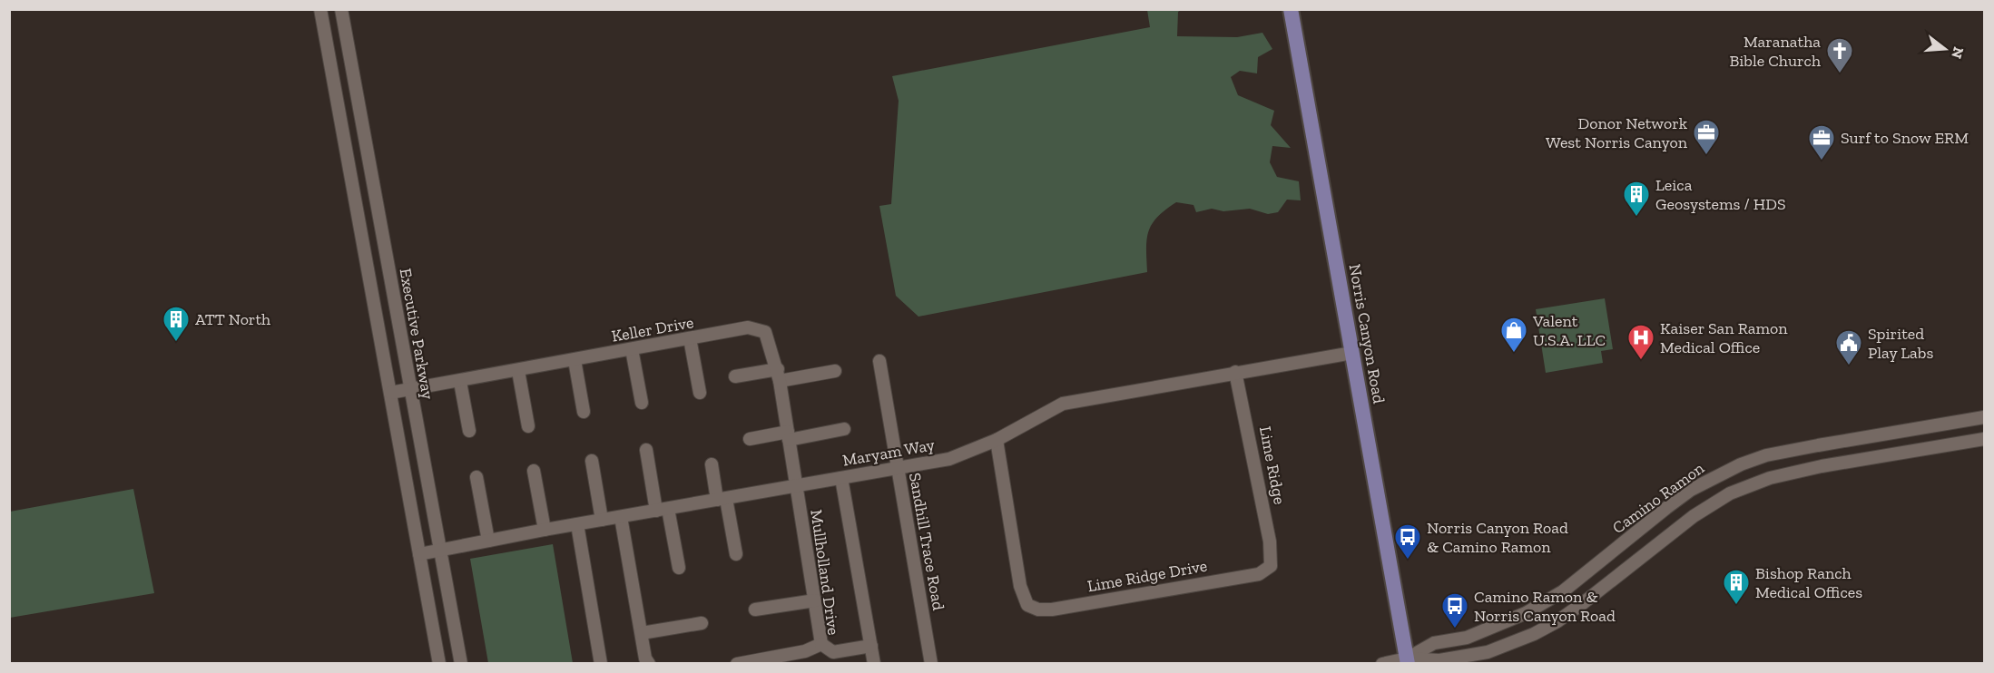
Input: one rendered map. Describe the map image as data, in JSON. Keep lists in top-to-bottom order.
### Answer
{
  "streets": {
    "main road": ["Norris Canyon Road"],
    "street": [
      "Keller Drive",
      "Executive Parkway",
      "Maryam Way",
      "Lime Ridge",
      "Camino Ramon",
      "Sandhill Trace Road",
      "Mullholland Drive",
      "Lime Ridge Drive"
    ]
  },
  "crossings": [
    ["Keller Drive", "Executive Parkway"],
    ["Keller Drive", "Maryam Way"],
    ["Keller Drive", "Mullholland Drive"],
    ["Executive Parkway", "Maryam Way"],
    ["Norris Canyon Road", "Maryam Way"],
    ["Norris Canyon Road", "Camino Ramon"],
    ["Maryam Way", "Lime Ridge"],
    ["Maryam Way", "Sandhill Trace Road"],
    ["Maryam Way", "Mullholland Drive"],
    ["Maryam Way", "Lime Ridge Drive"],
    ["Lime Ridge", "Lime Ridge Drive"]
  ],
  "places": {
    "church": ["Maranatha Bible Church"],
    "office": ["Donor Network West Norris Canyon", "Surf to Snow ERM"],
    "building": ["Leica Geosystems / HDS", "ATT North", "Bishop Ranch Medical Offices"],
    "shop": ["Valent U.S.A. LLC"],
    "hospital": ["Kaiser San Ramon Medical Office"],
    "public building": ["Spirited Play Labs"],
    "bus stop": ["Norris Canyon Road & Camino Ramon", "Camino Ramon & Norris Canyon Road"]
  },
  "north": "right"
}
